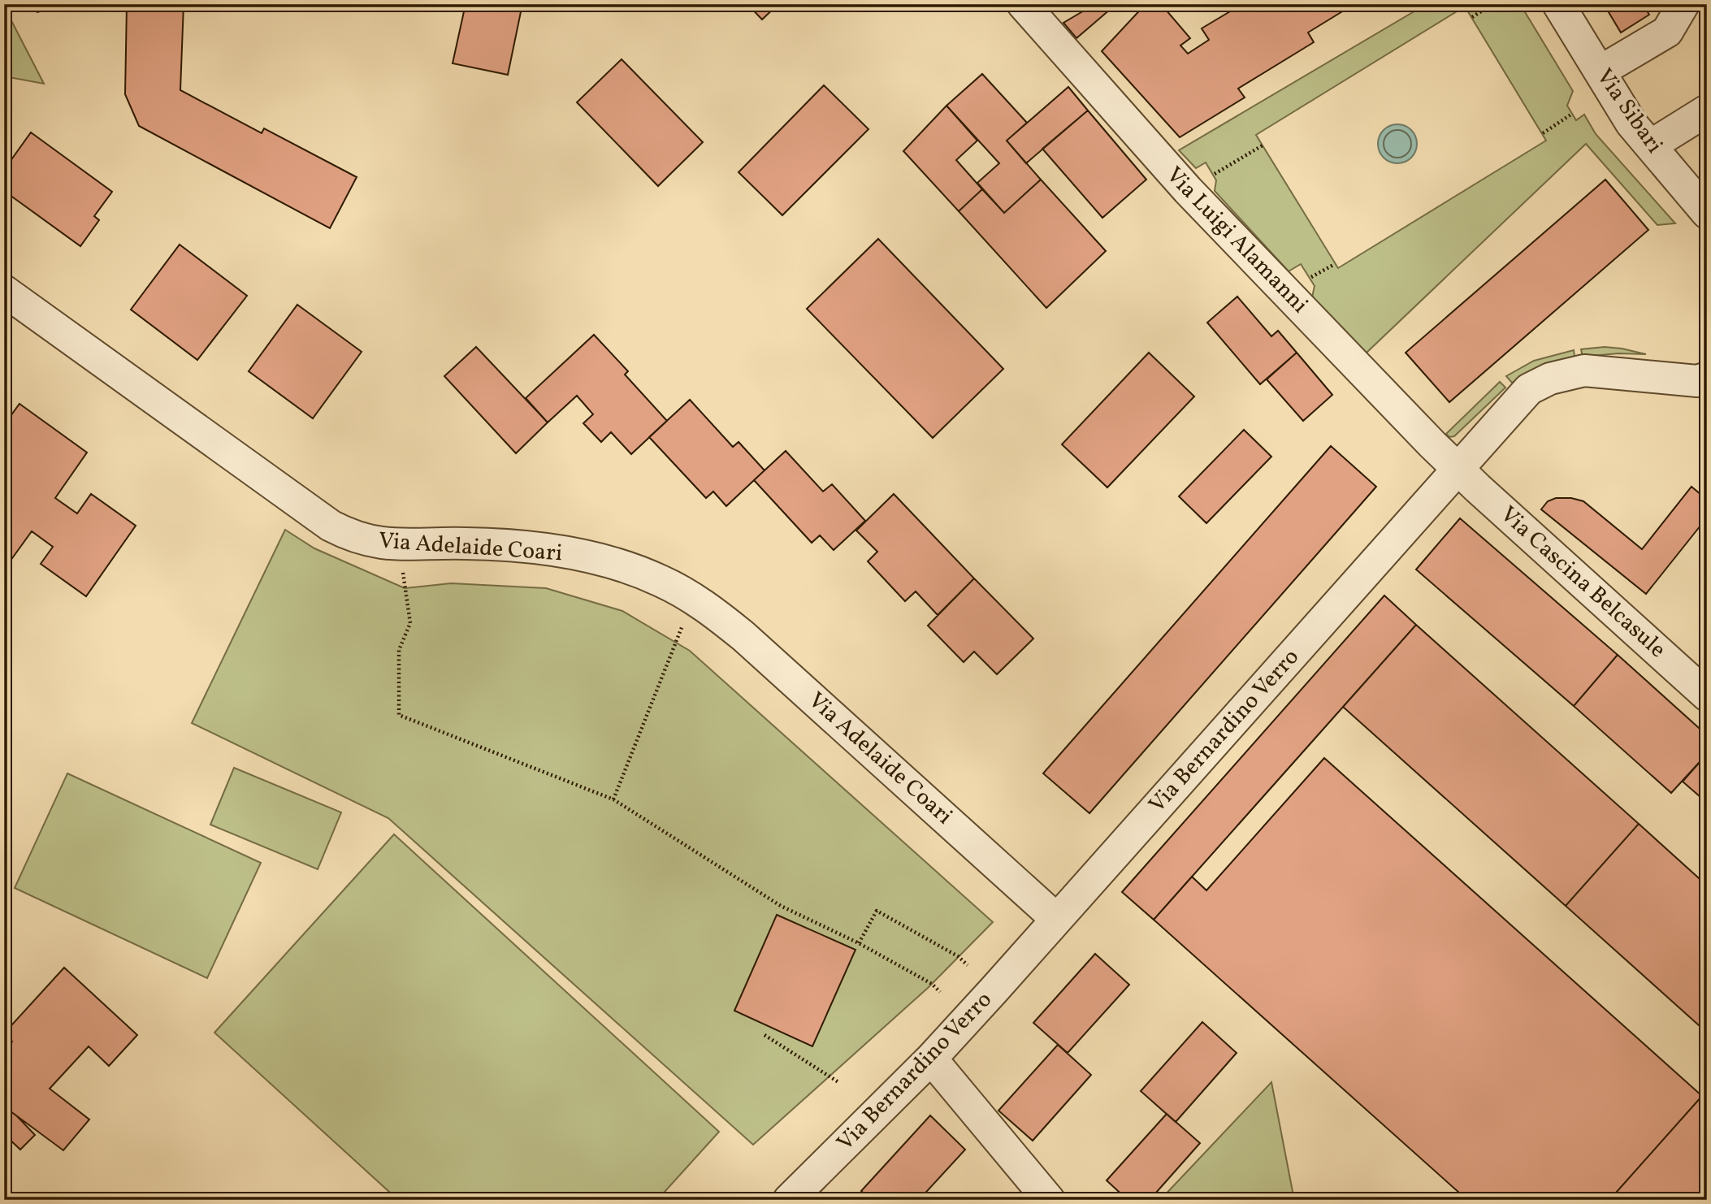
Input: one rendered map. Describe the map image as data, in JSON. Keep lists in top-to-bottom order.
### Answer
{
  "streets": {
    "street": [
      "Via Sibari",
      "Via Luigi Alamanni",
      "Via Adelaide Coari",
      "Via Cascina Belcasule",
      "Via Bernardino Verro"
    ]
  },
  "crossings": [
    ["Via Luigi Alamanni", "Via Cascina Belcasule"],
    ["Via Luigi Alamanni", "Via Bernardino Verro"],
    ["Via Adelaide Coari", "Via Bernardino Verro"],
    ["Via Cascina Belcasule", "Via Bernardino Verro"]
  ]
}
